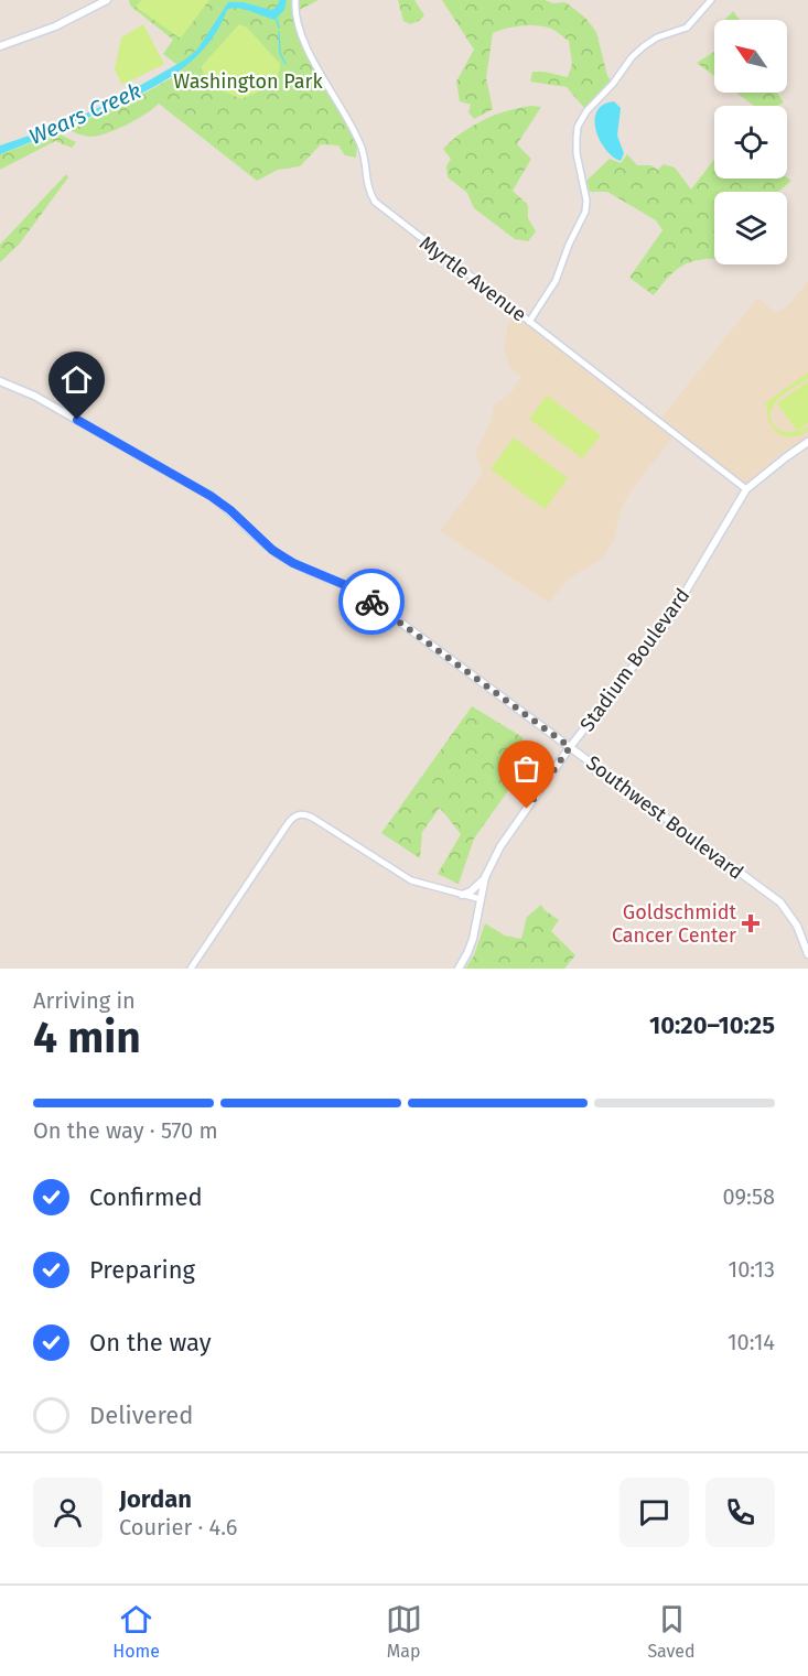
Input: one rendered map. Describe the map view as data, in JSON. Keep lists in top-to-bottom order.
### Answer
{
  "streets": {
    "main road": ["Stadium Boulevard", "Southwest Boulevard"],
    "street": ["Myrtle Avenue"]
  },
  "crossings": [
    ["Myrtle Avenue", "Stadium Boulevard"],
    ["Stadium Boulevard", "Southwest Boulevard"]
  ],
  "water": ["Wears Creek"],
  "parks": ["Washington Park"],
  "places": {
    "health": ["Goldschmidt Cancer Center"]
  },
  "north": "top left",
  "page": {
    "heading": ["4 min", "Arriving in", "10:20–10:25"],
    "panel": ["Jordan", "Courier · 4.6"],
    "bar": "On the way · 570 m",
    "list": [
      ["Confirmed", "09:58"],
      ["Preparing", "10:13"],
      ["On the way", "10:14"],
      "Delivered"
    ],
    "tabs": ["Home", "Map", "Saved"]
  }
}
